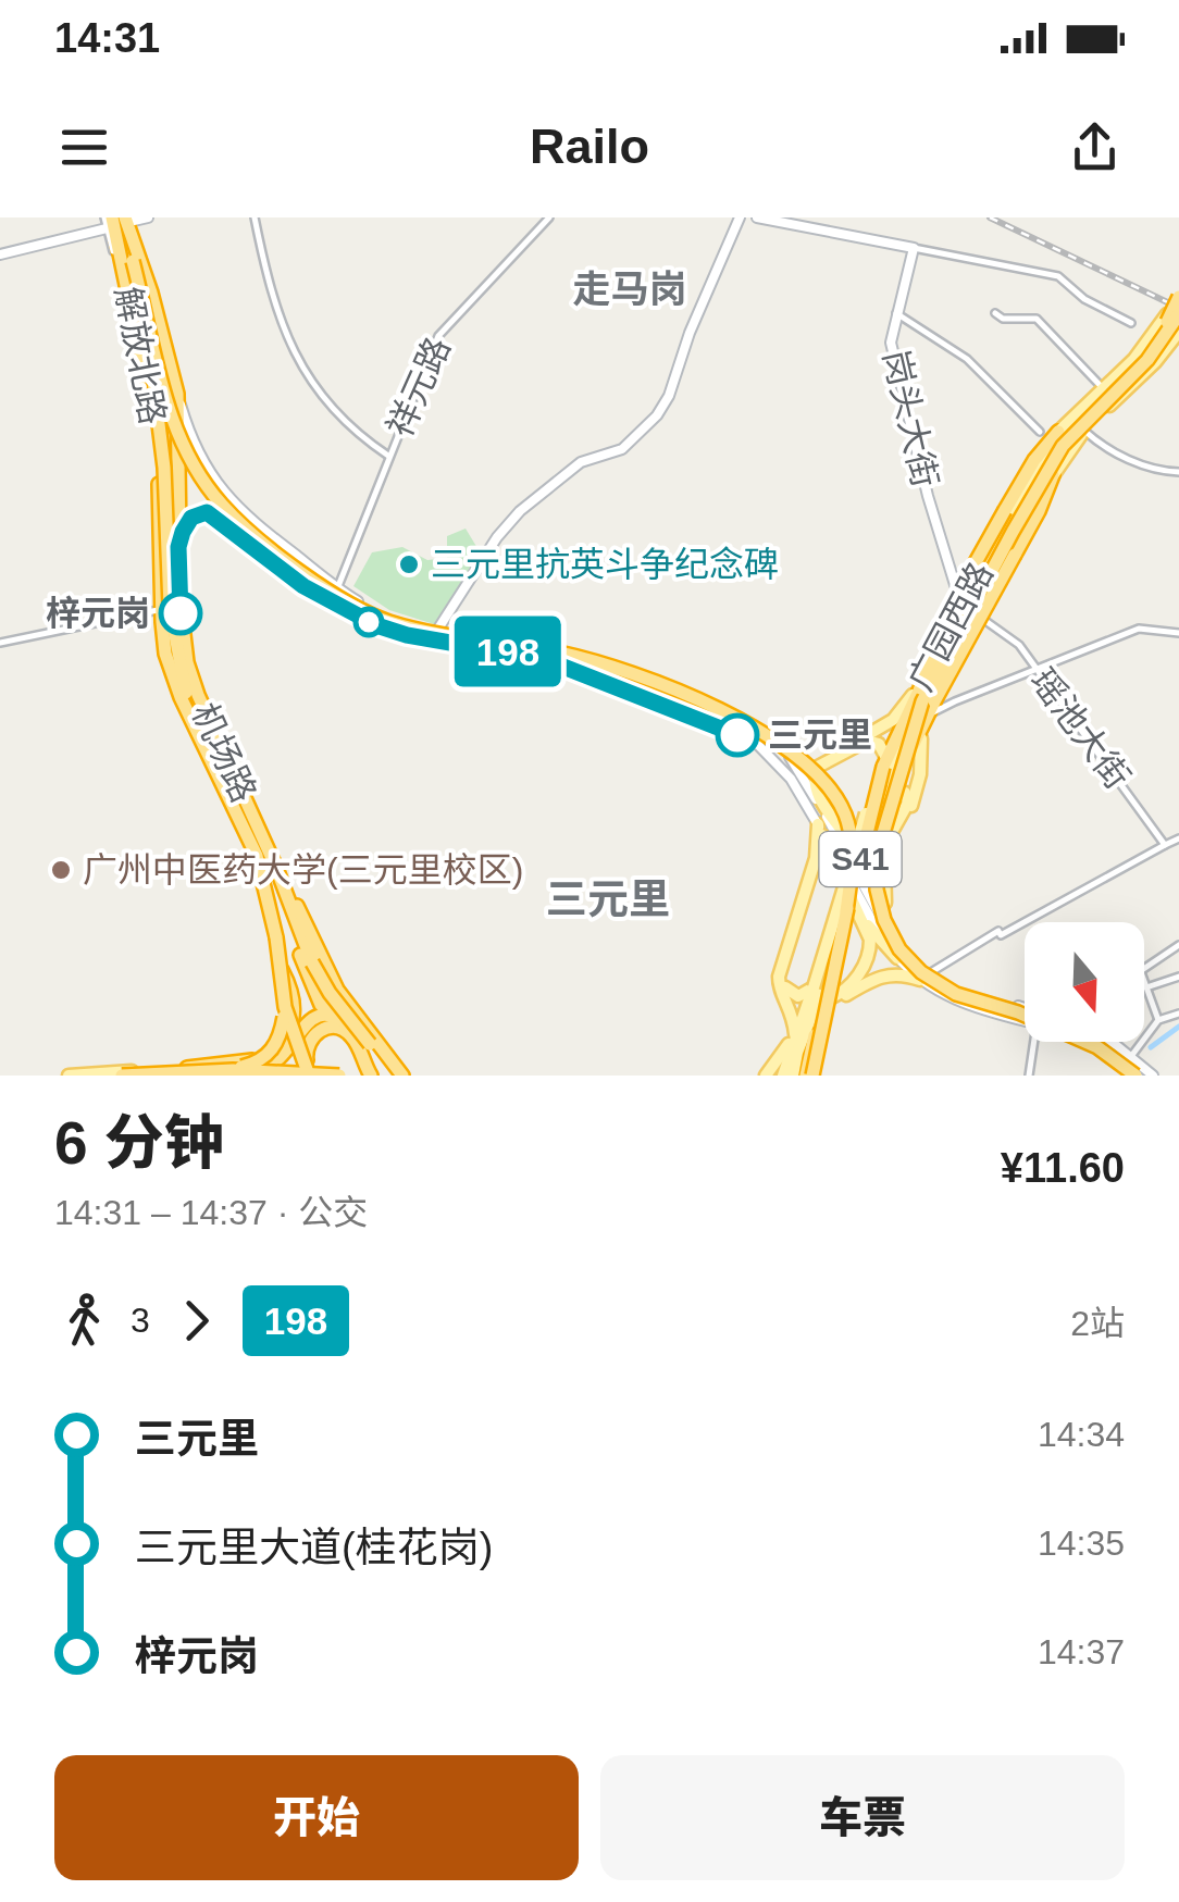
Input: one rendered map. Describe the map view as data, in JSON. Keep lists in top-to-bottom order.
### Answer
{
  "streets": {
    "highway": ["解放北路", "机场路", "S41"],
    "main road": ["岗头大街", "广园西路"],
    "street": ["祥元路", "瑶池大街"]
  },
  "crossings": [
    ["解放北路", "机场路"],
    ["广园西路", "瑶池大街"],
    ["广园西路", "S41"]
  ],
  "districts": ["走马岗", "三元里"],
  "places": [
    "三元里抗英斗争纪念碑",
    "梓元岗",
    "三元里",
    "广州中医药大学(三元里校区)"
  ],
  "lines": ["bus line 198"],
  "north": "bottom",
  "page": {
    "status": "14:31",
    "header": "Railo",
    "on_map": "198",
    "heading": ["6 分钟", "14:31 – 14:37 · 公交", "¥11.60"],
    "legs": ["3", "198", "2站"],
    "list": [
      {
        "name": "三元里",
        "value": "14:34"
      },
      {
        "name": "三元里大道(桂花岗)",
        "value": "14:35"
      },
      {
        "name": "梓元岗",
        "value": "14:37"
      }
    ],
    "buttons": ["开始", "车票"]
  }
}
